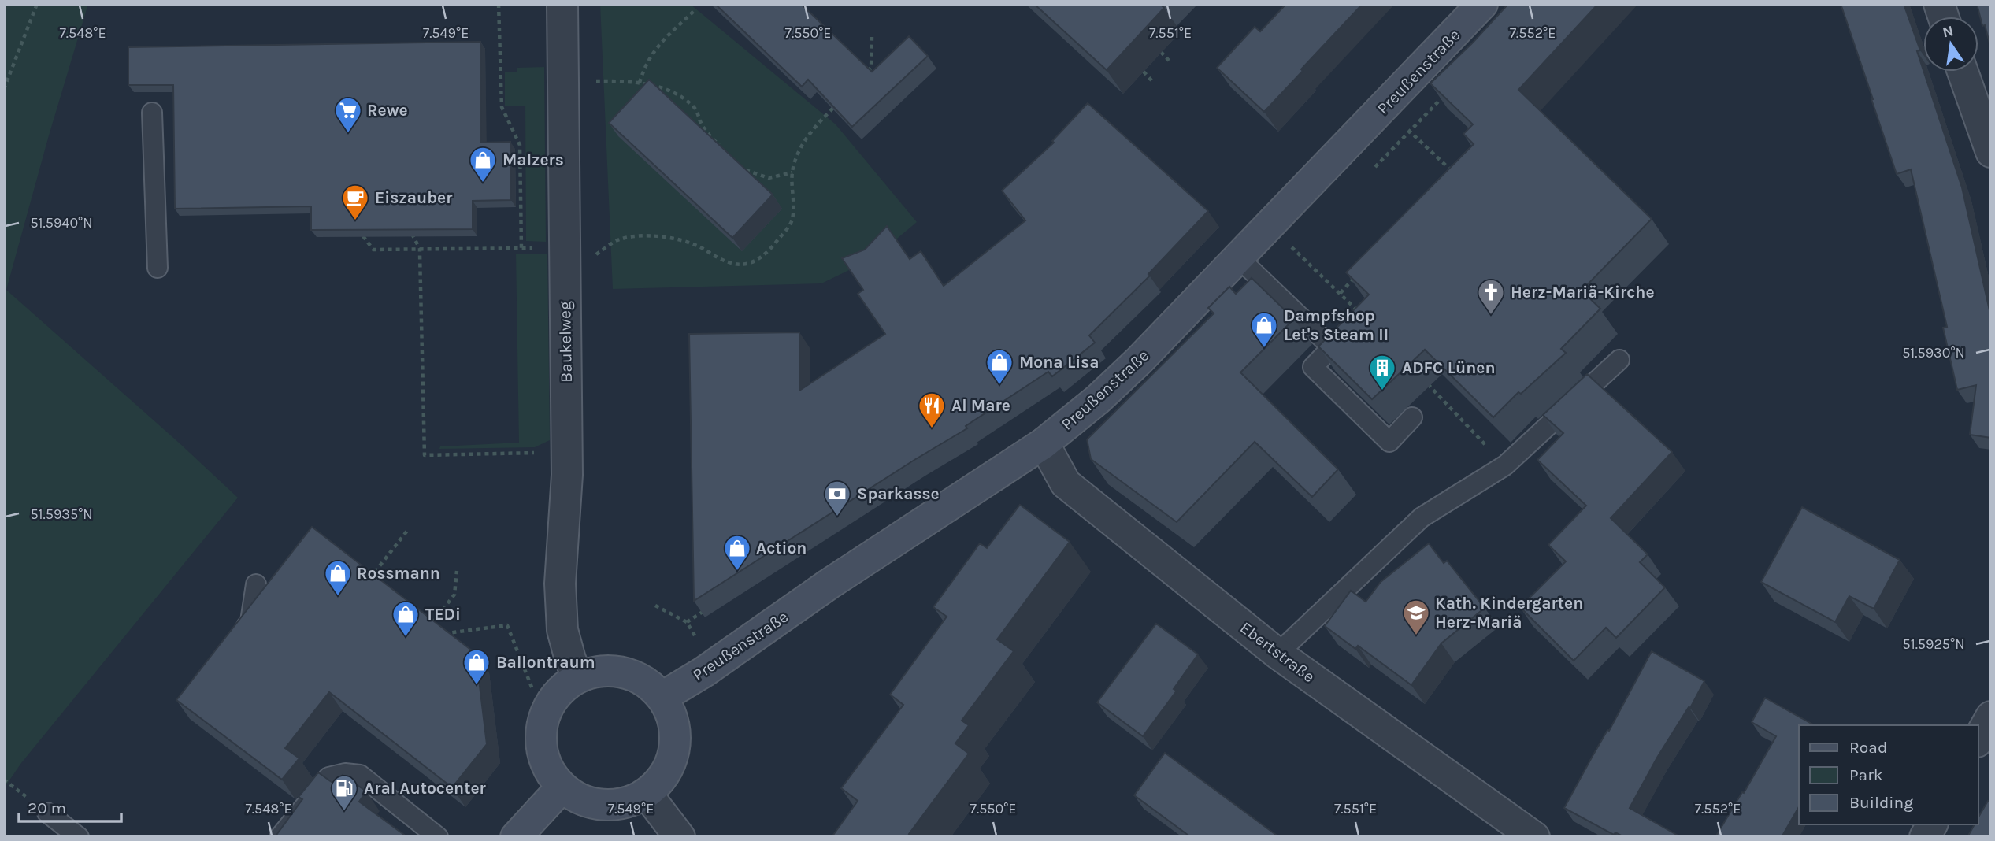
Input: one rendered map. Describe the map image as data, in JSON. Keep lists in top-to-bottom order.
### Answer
{
  "streets": {
    "street": ["Preußenstraße", "Baukelweg", "Ebertstraße"]
  },
  "crossings": [
    ["Preußenstraße", "Baukelweg"],
    ["Preußenstraße", "Ebertstraße"]
  ],
  "places": {
    "supermarket": ["Rewe"],
    "shop": [
      "Malzers",
      "Dampfshop Let's Steam II",
      "Mona Lisa",
      "Action",
      "Rossmann",
      "TEDi",
      "Ballontraum"
    ],
    "cafe": ["Eiszauber"],
    "church": ["Herz-Mariä-Kirche"],
    "building": ["ADFC Lünen"],
    "restaurant": ["Al Mare"],
    "bank": ["Sparkasse"],
    "school or university": ["Kath. Kindergarten Herz-Mariä"],
    "fuel station": ["Aral Autocenter"]
  },
  "legend": ["Road", "Park", "Building"],
  "scale_bar": "20 m",
  "north": "top",
  "coordinates": [
    "7.548°E",
    "7.549°E",
    "7.550°E",
    "7.551°E",
    "7.552°E",
    "51.5940°N",
    "51.5930°N",
    "51.5935°N",
    "51.5925°N"
  ]
}
